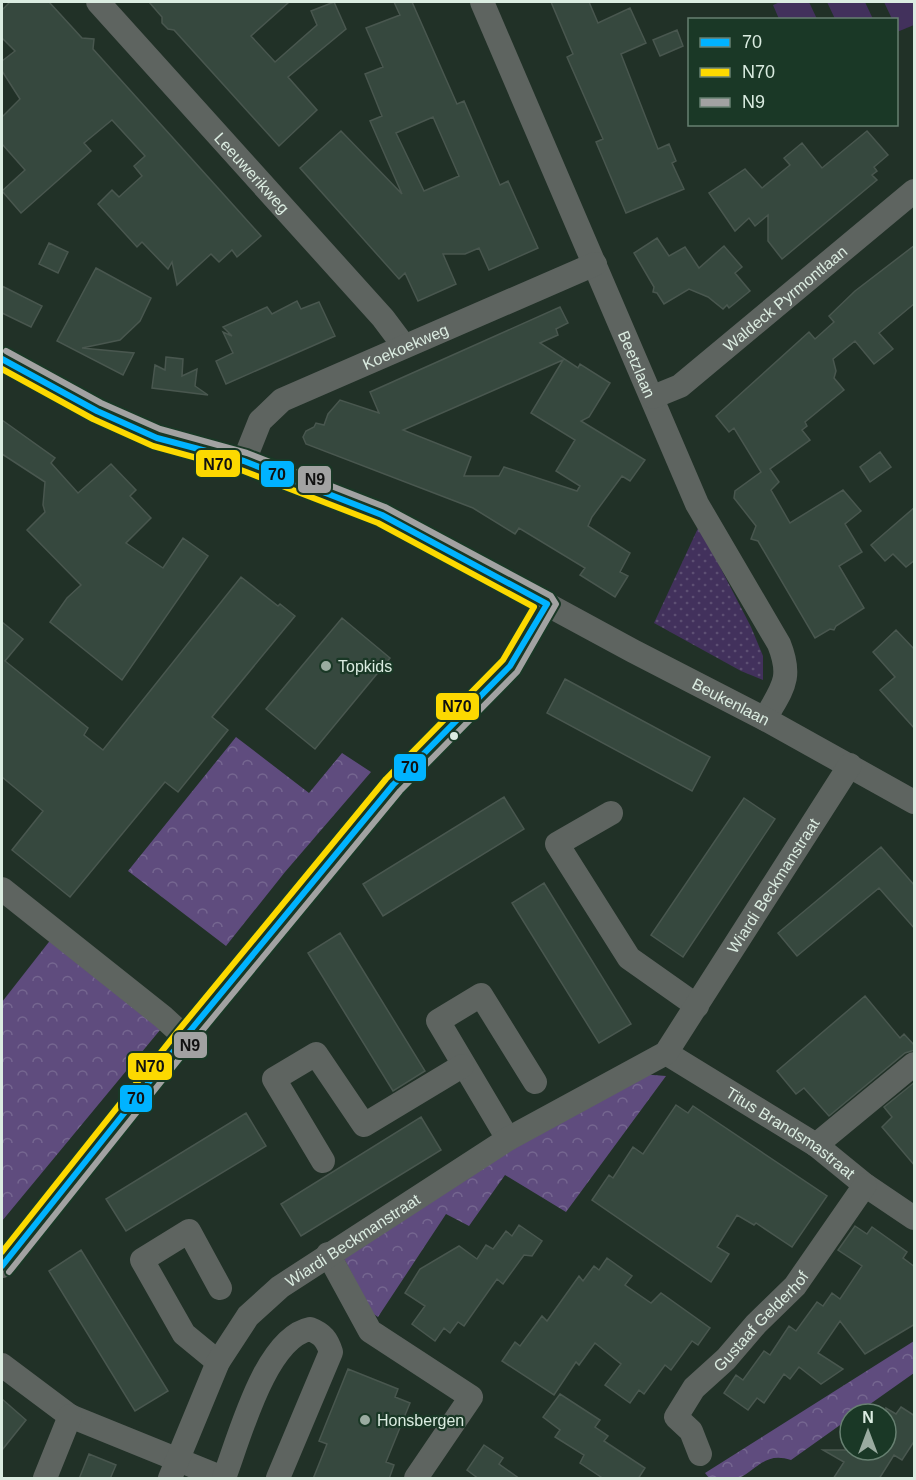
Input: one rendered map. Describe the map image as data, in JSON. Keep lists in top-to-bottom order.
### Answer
{
  "streets": {
    "street": [
      "Leeuwerikweg",
      "Waldeck Pyrmontlaan",
      "Koekoekweg",
      "Beetzlaan",
      "Beukenlaan",
      "Wiardi Beckmanstraat",
      "Titus Brandsmastraat",
      "Gustaaf Gelderhof"
    ]
  },
  "crossings": [
    ["Leeuwerikweg", "Koekoekweg"],
    ["Waldeck Pyrmontlaan", "Beetzlaan"],
    ["Koekoekweg", "Beetzlaan"],
    ["Koekoekweg", "Beukenlaan"],
    ["Beetzlaan", "Beukenlaan"],
    ["Beukenlaan", "Wiardi Beckmanstraat"],
    ["Wiardi Beckmanstraat", "Titus Brandsmastraat"],
    ["Titus Brandsmastraat", "Gustaaf Gelderhof"]
  ],
  "places": ["Topkids", "Honsbergen"],
  "lines": ["transit line N9", "transit line 70", "transit line N70"],
  "legend": ["70", "N70", "N9"],
  "north": "top"
}
